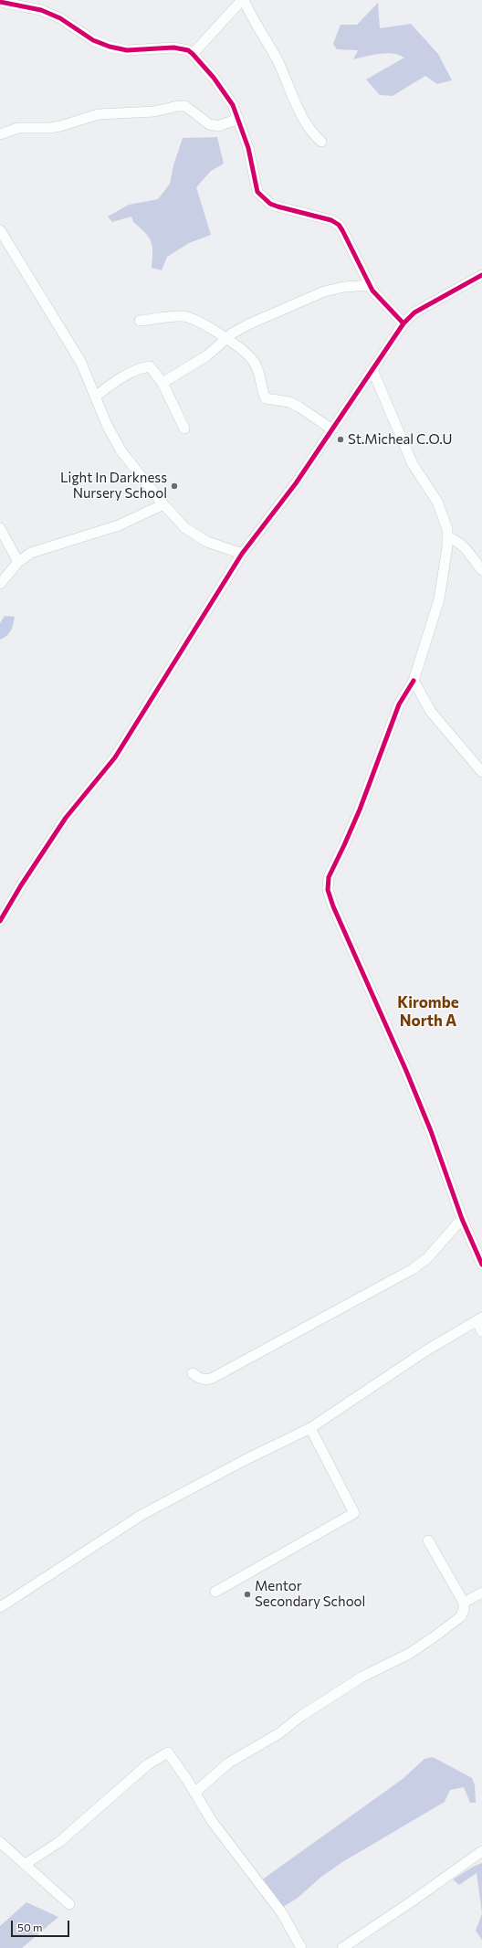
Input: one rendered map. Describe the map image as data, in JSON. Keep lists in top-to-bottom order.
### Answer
{
  "districts": ["Kirombe North A"],
  "places": ["St.Micheal C.O.U", "Light In Darkness Nursery School", "Mentor Secondary School"],
  "scale_bar": "50 m"
}
